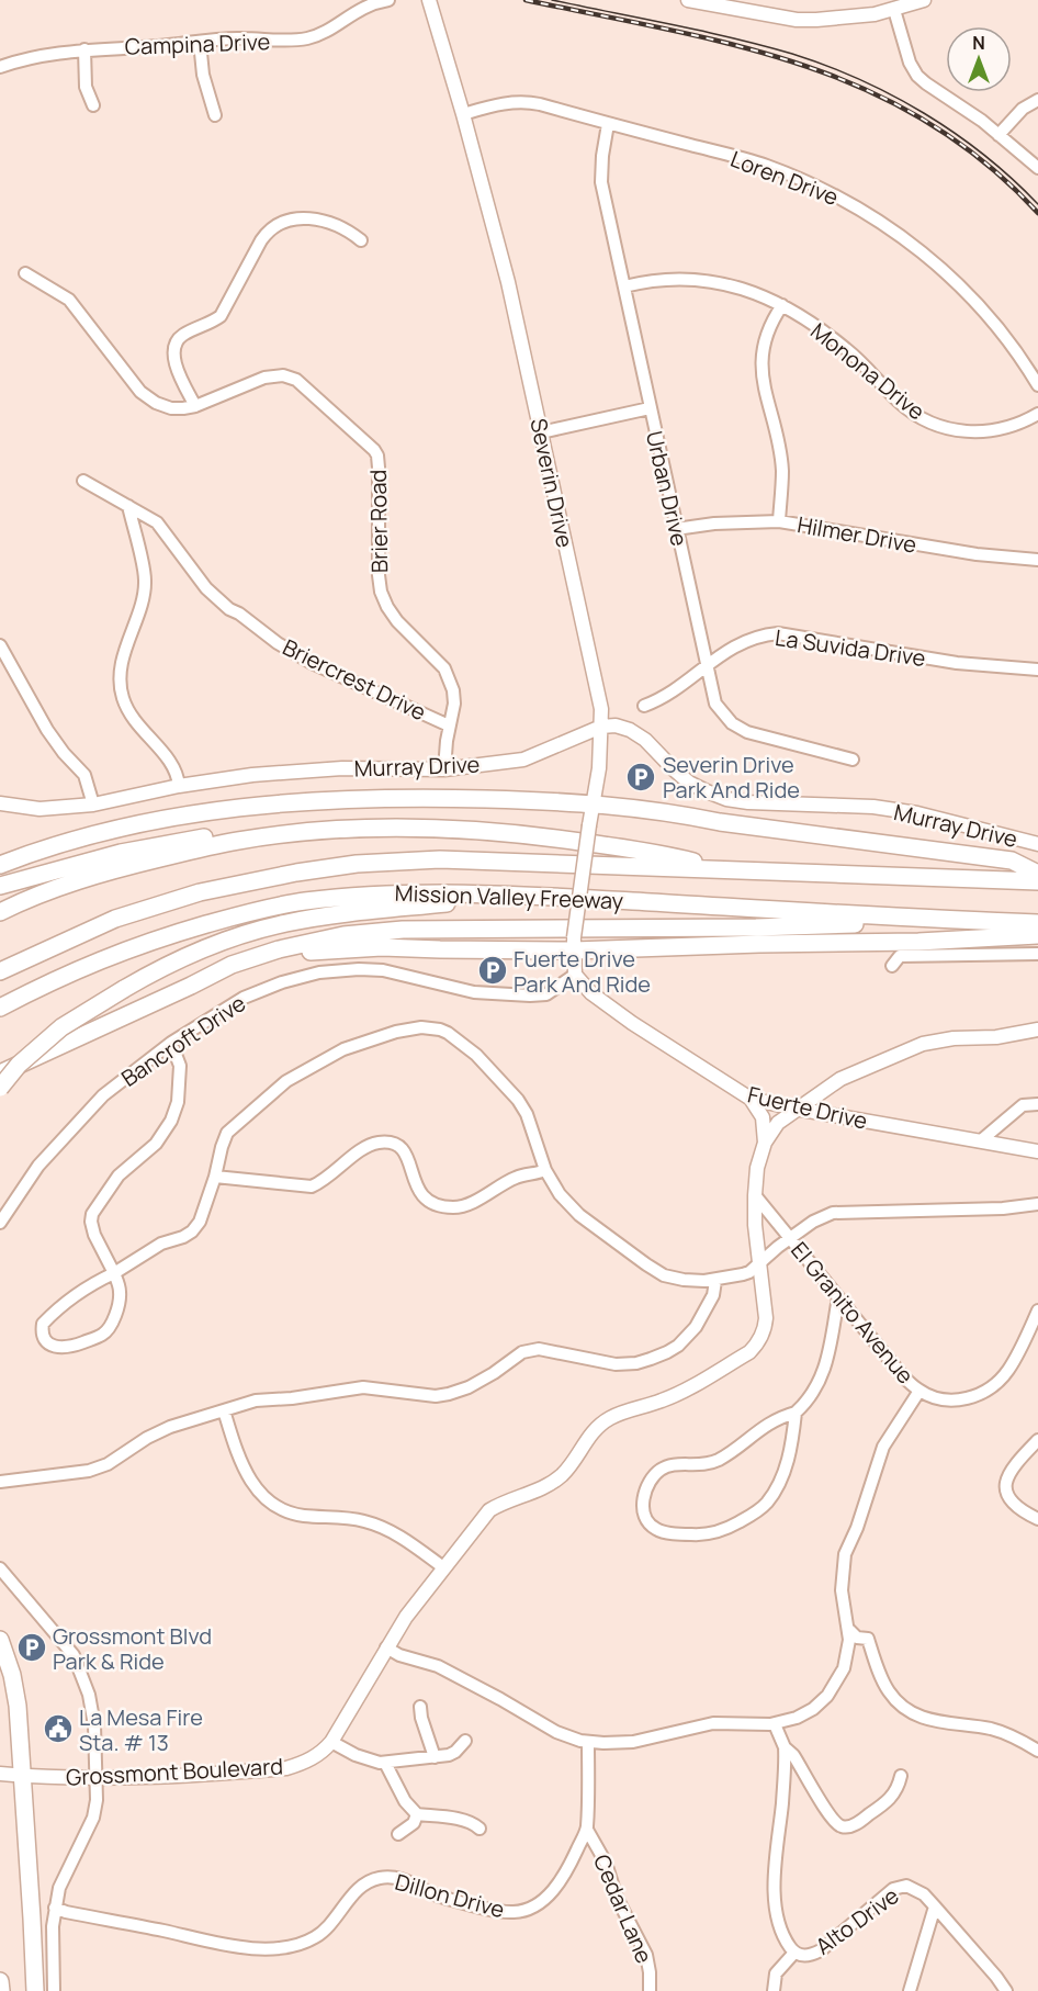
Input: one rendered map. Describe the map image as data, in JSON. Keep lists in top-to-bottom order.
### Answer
{
  "streets": {
    "highway": ["Mission Valley Freeway"],
    "main road": [
      "Severin Drive",
      "Murray Drive",
      "Fuerte Drive",
      "Grossmont Boulevard"
    ],
    "street": [
      "Campina Drive",
      "Loren Drive",
      "Monona Drive",
      "Urban Drive",
      "Brier Road",
      "Hilmer Drive",
      "La Suvida Drive",
      "Briercrest Drive",
      "Bancroft Drive",
      "El Granito Avenue",
      "Dillon Drive",
      "Cedar Lane",
      "Alto Drive"
    ]
  },
  "crossings": [
    ["Loren Drive", "Severin Drive"],
    ["Loren Drive", "Urban Drive"],
    ["Monona Drive", "Urban Drive"],
    ["Severin Drive", "Murray Drive"],
    ["Severin Drive", "Bancroft Drive"],
    ["Severin Drive", "Fuerte Drive"],
    ["Urban Drive", "Hilmer Drive"],
    ["Urban Drive", "La Suvida Drive"],
    ["Brier Road", "Briercrest Drive"],
    ["Brier Road", "Murray Drive"],
    ["Bancroft Drive", "Fuerte Drive"],
    ["Fuerte Drive", "Grossmont Boulevard"],
    ["El Granito Avenue", "Grossmont Boulevard"],
    ["Dillon Drive", "Cedar Lane"]
  ],
  "places": {
    "parking": ["Severin Drive Park And Ride", "Fuerte Drive Park And Ride", "Grossmont Blvd Park & Ride"],
    "public building": ["La Mesa Fire Sta. # 13"]
  },
  "north": "top"
}
